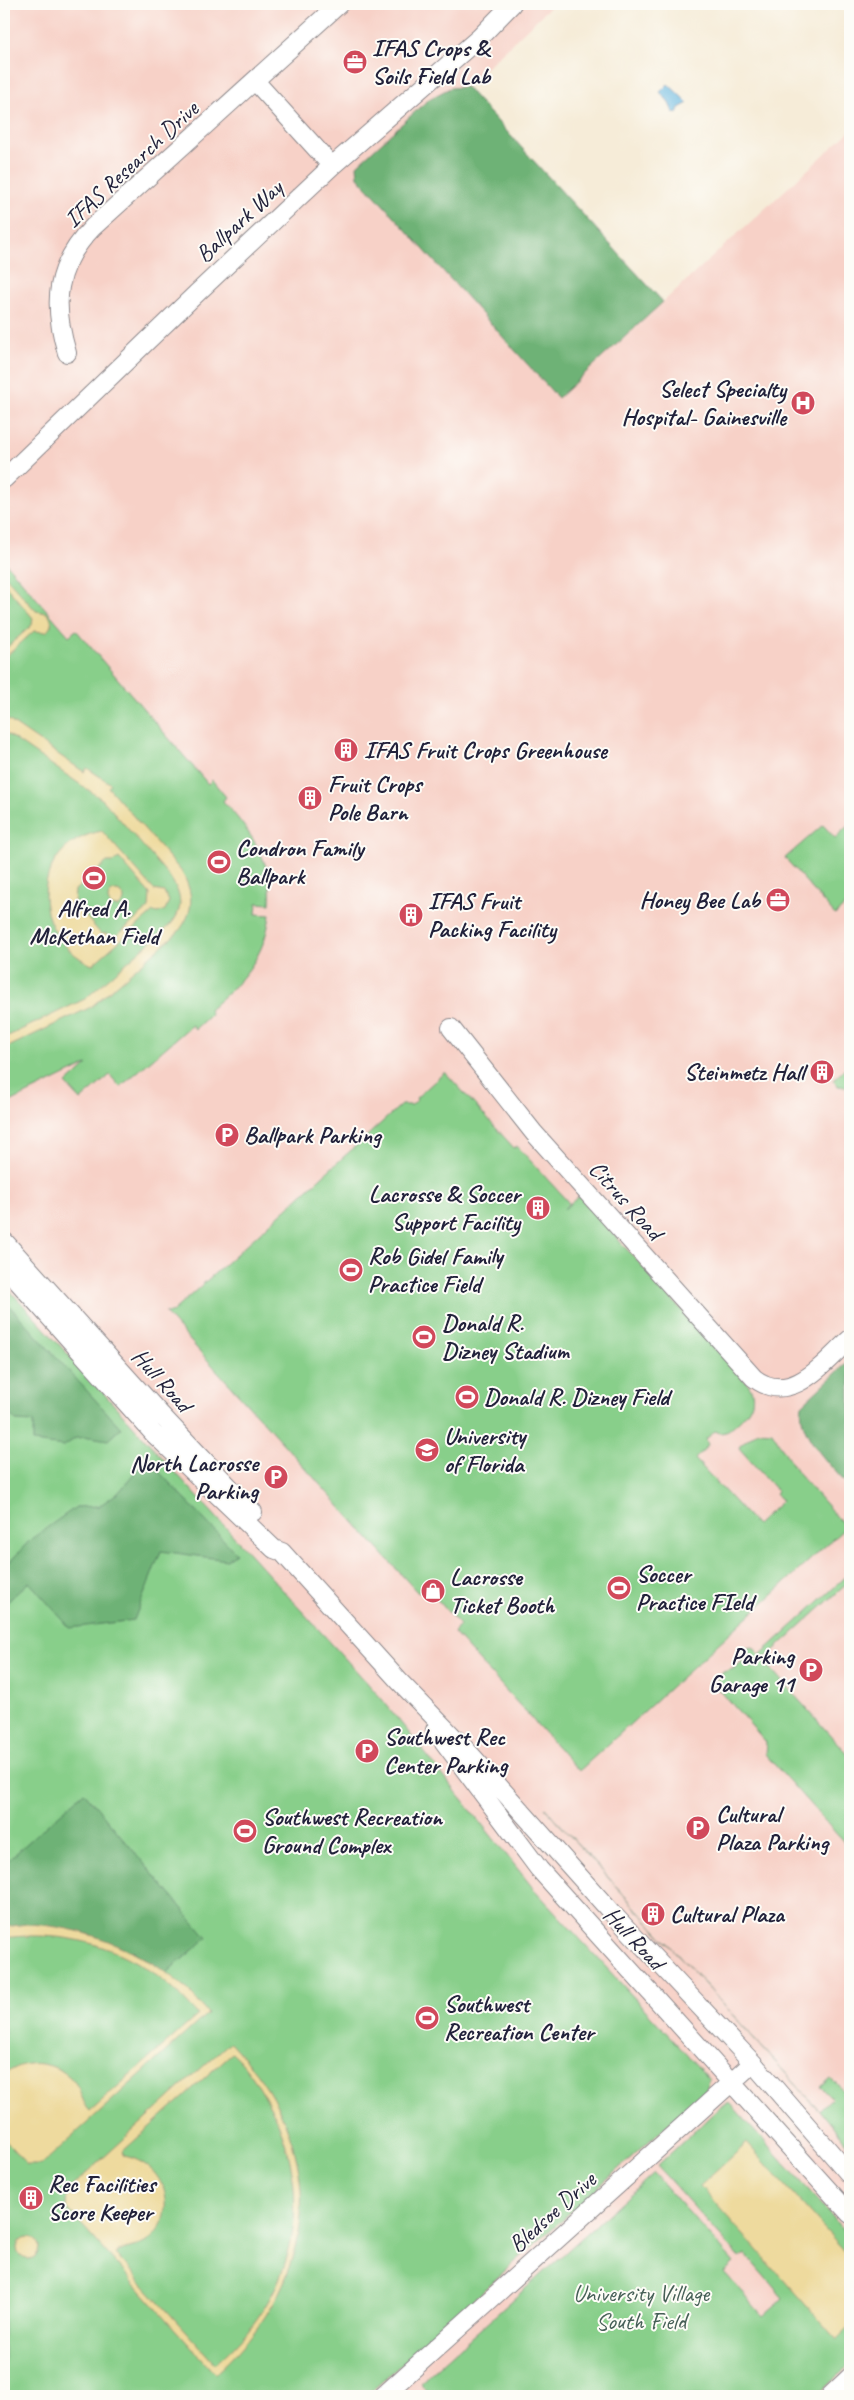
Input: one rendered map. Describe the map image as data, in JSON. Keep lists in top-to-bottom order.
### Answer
{
  "streets": {
    "street": [
      "IFAS Research Drive",
      "Ballpark Way",
      "Citrus Road",
      "Hull Road",
      "Bledsoe Drive"
    ]
  },
  "crossings": [
    ["Hull Road", "Bledsoe Drive"]
  ],
  "parks": ["University Village South Field"],
  "places": {
    "office": ["IFAS Crops & Soils Field Lab", "Honey Bee Lab"],
    "hospital": ["Select Specialty Hospital- Gainesville"],
    "building": [
      "IFAS Fruit Crops Greenhouse",
      "Fruit Crops Pole Barn",
      "IFAS Fruit Packing Facility",
      "Steinmetz Hall",
      "Lacrosse & Soccer Support Facility",
      "Cultural Plaza",
      "Rec Facilities Score Keeper"
    ],
    "sports": [
      "Condron Family Ballpark",
      "Alfred A. McKethan Field",
      "Rob Gidel Family Practice Field",
      "Donald R. Dizney Stadium",
      "Donald R. Dizney Field",
      "Soccer Practice FIeld",
      "Southwest Recreation Ground Complex",
      "Southwest Recreation Center"
    ],
    "parking": [
      "Ballpark Parking",
      "North Lacrosse Parking",
      "Parking Garage 11",
      "Southwest Rec Center Parking",
      "Cultural Plaza Parking"
    ],
    "school or university": ["University of Florida"],
    "shop": ["Lacrosse Ticket Booth"]
  }
}
